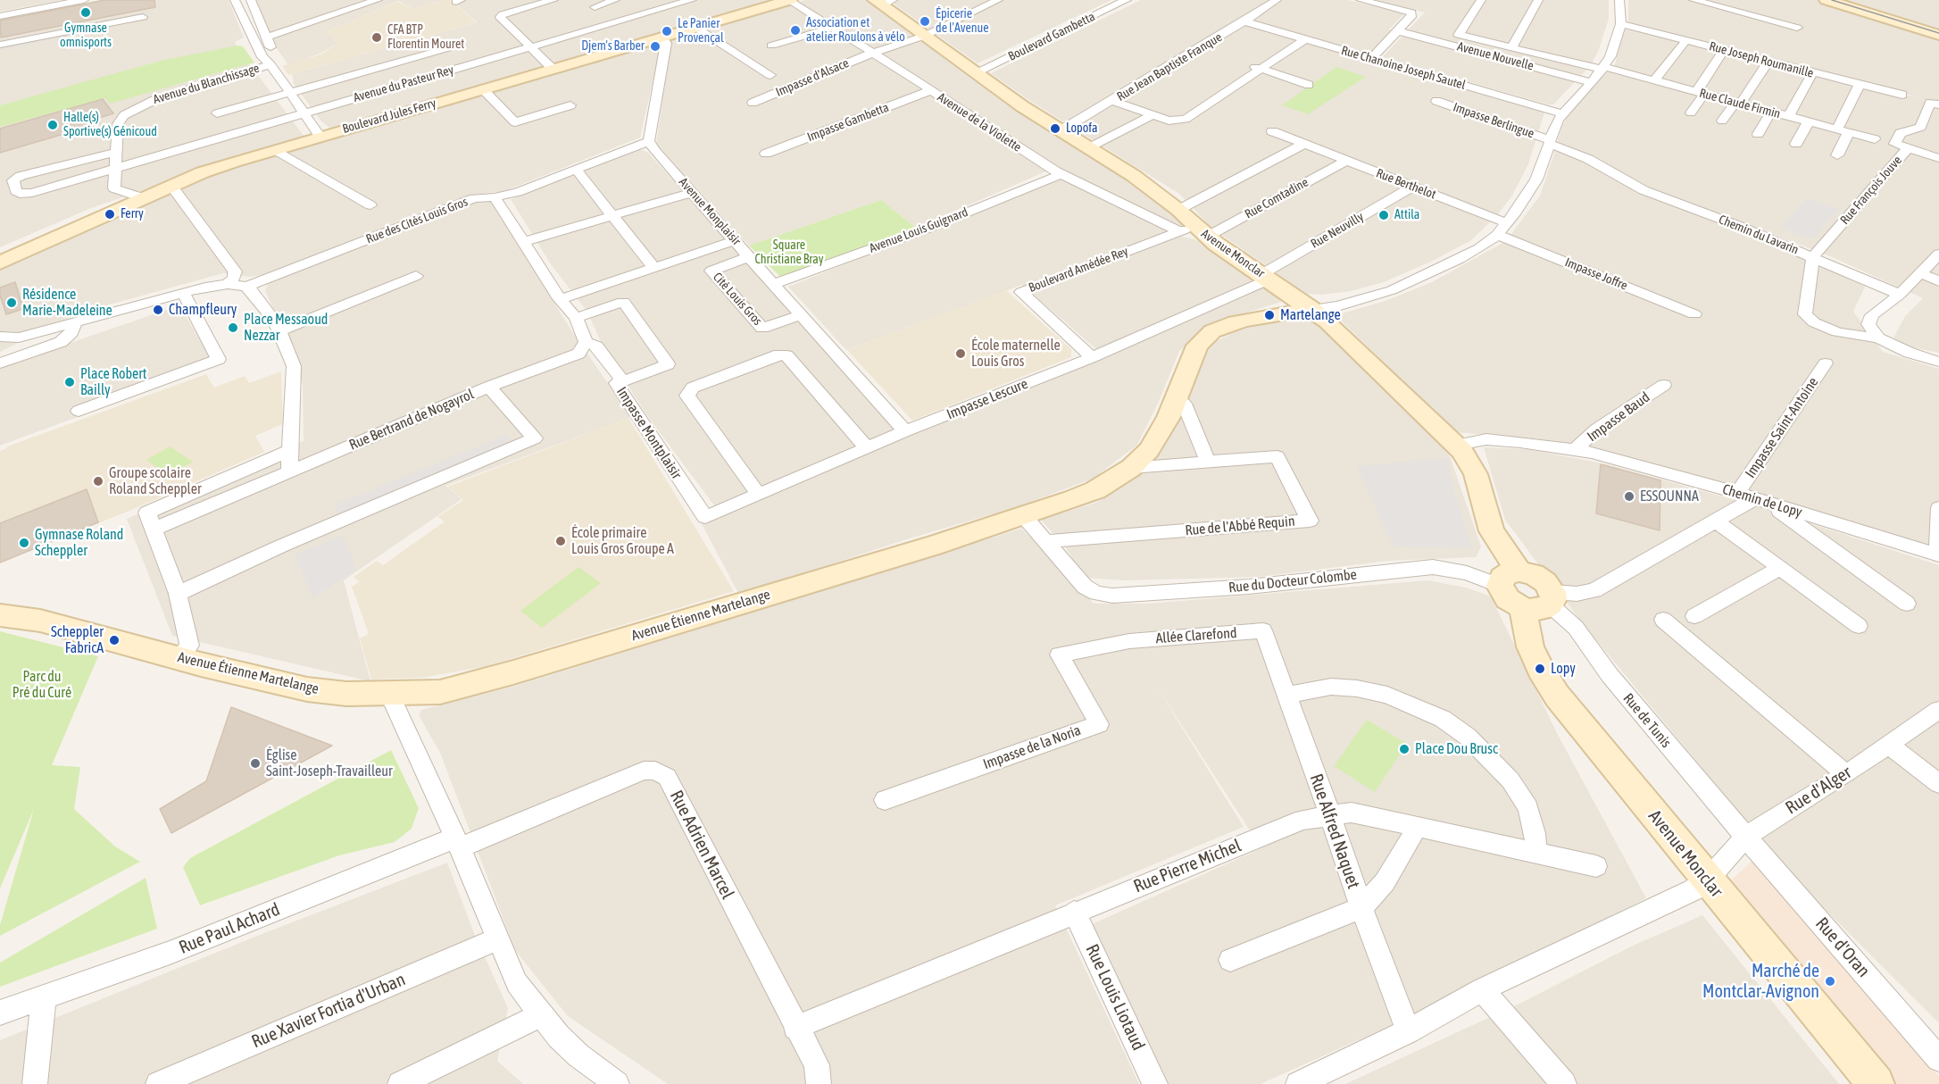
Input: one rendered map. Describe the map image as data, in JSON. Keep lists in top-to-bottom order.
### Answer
{
  "streets": {
    "street": [
      "Boulevard Gambetta",
      "Avenue Nouvelle",
      "Rue Joseph Roumanille",
      "Rue Jean Baptiste Franque",
      "Rue Chanoine Joseph Sautel",
      "Impasse d'Alsace",
      "Avenue du Blanchissage",
      "Avenue du Pasteur Rey",
      "Rue Claude Firmin",
      "Boulevard Jules Ferry",
      "Impasse Berlingue",
      "Impasse Gambetta",
      "Avenue de la Violette",
      "Rue Berthelot",
      "Rue François Jouve",
      "Rue Comtadine",
      "Avenue Monplaisir",
      "Rue des Cités Louis Gros",
      "Avenue Louis Guignard",
      "Rue Neuvilly",
      "Chemin du Lavarin",
      "Avenue Monclar",
      "Boulevard Amédée Rey",
      "Impasse Joffre",
      "Cité Louis Gros",
      "Impasse Lescure",
      "Impasse Baud",
      "Rue Bertrand de Nogayrol",
      "Impasse Saint-Antoine",
      "Impasse Montplaisir",
      "Chemin de Lopy",
      "Rue de l'Abbé Requin",
      "Rue du Docteur Colombe",
      "Avenue Étienne Martelange",
      "Allée Clarefond",
      "Rue de Tunis",
      "Impasse de la Noria",
      "Rue d'Alger",
      "Rue Alfred Naquet",
      "Rue Adrien Marcel",
      "Rue Pierre Michel",
      "Rue Paul Achard",
      "Rue d'Oran",
      "Rue Louis Liotaud",
      "Rue Xavier Fortia d'Urban"
    ]
  },
  "crossings": [
    ["Boulevard Gambetta", "Avenue Monclar"],
    ["Rue Jean Baptiste Franque", "Rue Chanoine Joseph Sautel"],
    ["Rue Jean Baptiste Franque", "Avenue Monclar"],
    ["Impasse d'Alsace", "Avenue de la Violette"],
    ["Impasse d'Alsace", "Avenue Monclar"],
    ["Avenue du Blanchissage", "Avenue du Pasteur Rey"],
    ["Avenue du Blanchissage", "Boulevard Jules Ferry"],
    ["Avenue du Pasteur Rey", "Boulevard Jules Ferry"],
    ["Boulevard Jules Ferry", "Avenue de la Violette"],
    ["Impasse Berlingue", "Chemin du Lavarin"],
    ["Impasse Gambetta", "Avenue de la Violette"],
    ["Avenue de la Violette", "Rue Comtadine"],
    ["Avenue de la Violette", "Avenue Louis Guignard"],
    ["Avenue de la Violette", "Avenue Monclar"],
    ["Avenue de la Violette", "Boulevard Amédée Rey"],
    ["Rue Berthelot", "Rue Comtadine"],
    ["Rue Berthelot", "Rue Neuvilly"],
    ["Rue François Jouve", "Chemin du Lavarin"],
    ["Rue Comtadine", "Avenue Monclar"],
    ["Rue Comtadine", "Boulevard Amédée Rey"],
    ["Avenue Monplaisir", "Rue des Cités Louis Gros"],
    ["Avenue Monplaisir", "Avenue Louis Guignard"],
    ["Avenue Monplaisir", "Cité Louis Gros"],
    ["Avenue Monplaisir", "Impasse Lescure"],
    ["Rue des Cités Louis Gros", "Impasse Montplaisir"],
    ["Rue Neuvilly", "Avenue Monclar"],
    ["Rue Neuvilly", "Impasse Lescure"],
    ["Avenue Monclar", "Boulevard Amédée Rey"],
    ["Avenue Monclar", "Impasse Lescure"],
    ["Avenue Monclar", "Chemin de Lopy"],
    ["Avenue Monclar", "Rue du Docteur Colombe"],
    ["Avenue Monclar", "Avenue Étienne Martelange"],
    ["Avenue Monclar", "Rue de Tunis"],
    ["Avenue Monclar", "Rue d'Alger"],
    ["Boulevard Amédée Rey", "Impasse Lescure"],
    ["Impasse Lescure", "Impasse Montplaisir"],
    ["Impasse Baud", "Chemin de Lopy"],
    ["Impasse Saint-Antoine", "Chemin de Lopy"],
    ["Rue de l'Abbé Requin", "Rue du Docteur Colombe"],
    ["Allée Clarefond", "Impasse de la Noria"],
    ["Allée Clarefond", "Rue Alfred Naquet"],
    ["Rue de Tunis", "Rue d'Alger"],
    ["Rue de Tunis", "Rue d'Oran"],
    ["Rue d'Alger", "Rue Alfred Naquet"],
    ["Rue d'Alger", "Rue d'Oran"],
    ["Rue Alfred Naquet", "Rue Pierre Michel"],
    ["Rue Adrien Marcel", "Rue Pierre Michel"],
    ["Rue Adrien Marcel", "Rue Paul Achard"],
    ["Rue Pierre Michel", "Rue Louis Liotaud"]
  ],
  "parks": ["Square Christiane Bray", "Parc du Pré du Curé"],
  "places": [
    "Gymnase omnisports",
    "Épicerie de l'Avenue",
    "Association et atelier Roulons à vélo",
    "Le Panier Provençal",
    "CFA BTP Florentin Mouret",
    "Djem's Barber",
    "Halle(s) Sportive(s) Génicoud",
    "Lopofa",
    "Ferry",
    "Attila",
    "Résidence Marie-Madeleine",
    "Champfleury",
    "Martelange",
    "Place Messaoud Nezzar",
    "École maternelle Louis Gros",
    "Place Robert Bailly",
    "Groupe scolaire Roland Scheppler",
    "ESSOUNNA",
    "École primaire Louis Gros Groupe A",
    "Gymnase Roland Scheppler",
    "Scheppler FabricA",
    "Lopy",
    "Place Dou Brusc",
    "Église Saint-Joseph-Travailleur",
    "Marché de Montclar-Avignon"
  ]
}
